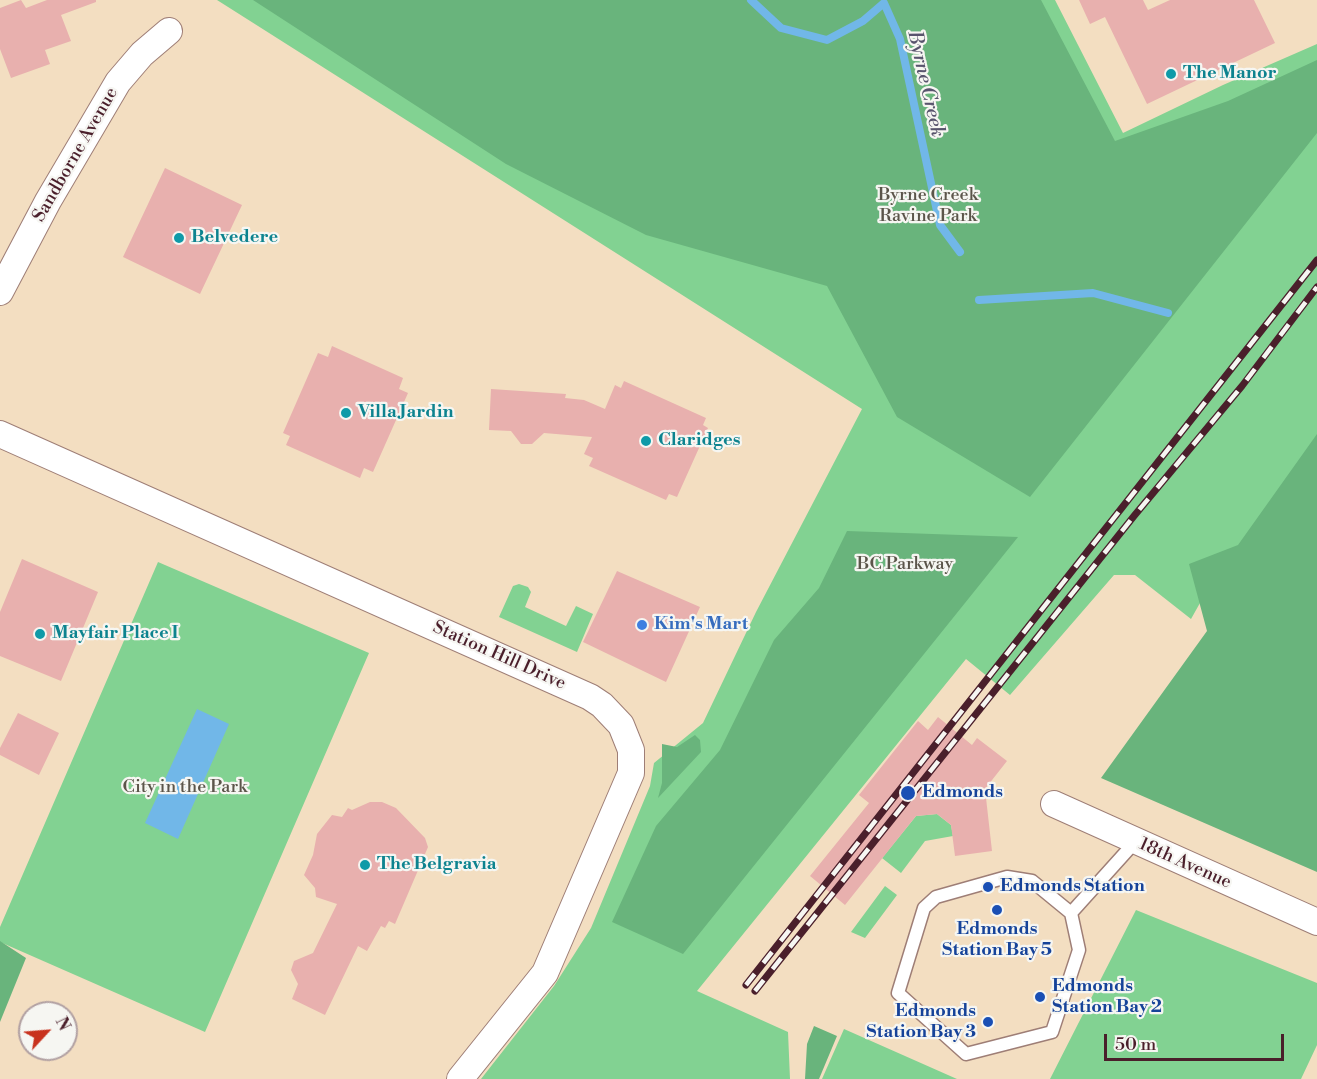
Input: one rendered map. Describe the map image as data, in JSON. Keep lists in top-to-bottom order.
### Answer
{
  "streets": {
    "street": ["Sandborne Avenue", "Station Hill Drive", "18th Avenue"]
  },
  "water": ["Byrne Creek"],
  "parks": ["Byrne Creek Ravine Park", "BC Parkway", "City in the Park"],
  "places": [
    "The Manor",
    "Belvedere",
    "Villa Jardin",
    "Claridges",
    "Kim's Mart",
    "Mayfair Place I",
    "Edmonds",
    "The Belgravia",
    "Edmonds Station",
    "Edmonds Station Bay 5",
    "Edmonds Station Bay 2",
    "Edmonds Station Bay 3"
  ],
  "scale_bar": "50 m",
  "north": "top right"
}
